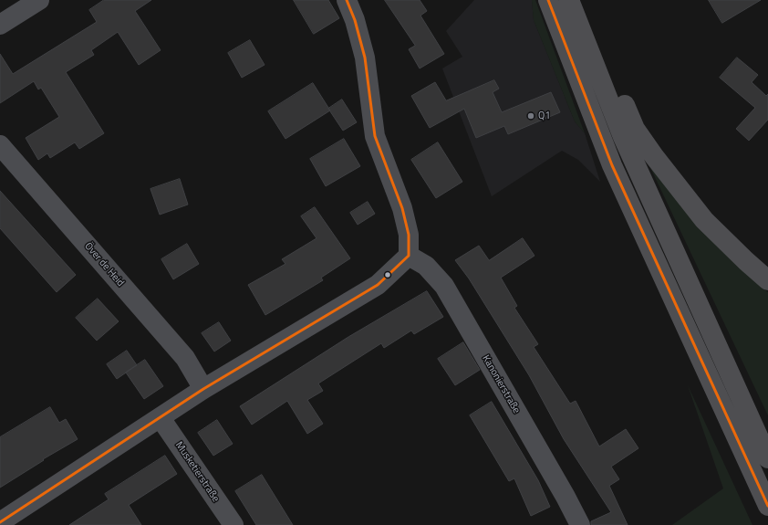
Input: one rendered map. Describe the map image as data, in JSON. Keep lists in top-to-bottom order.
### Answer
{
  "streets": {
    "street": ["Över de Heid", "Kanonierstraße", "Musketierstraße"]
  },
  "places": ["Q1"]
}
